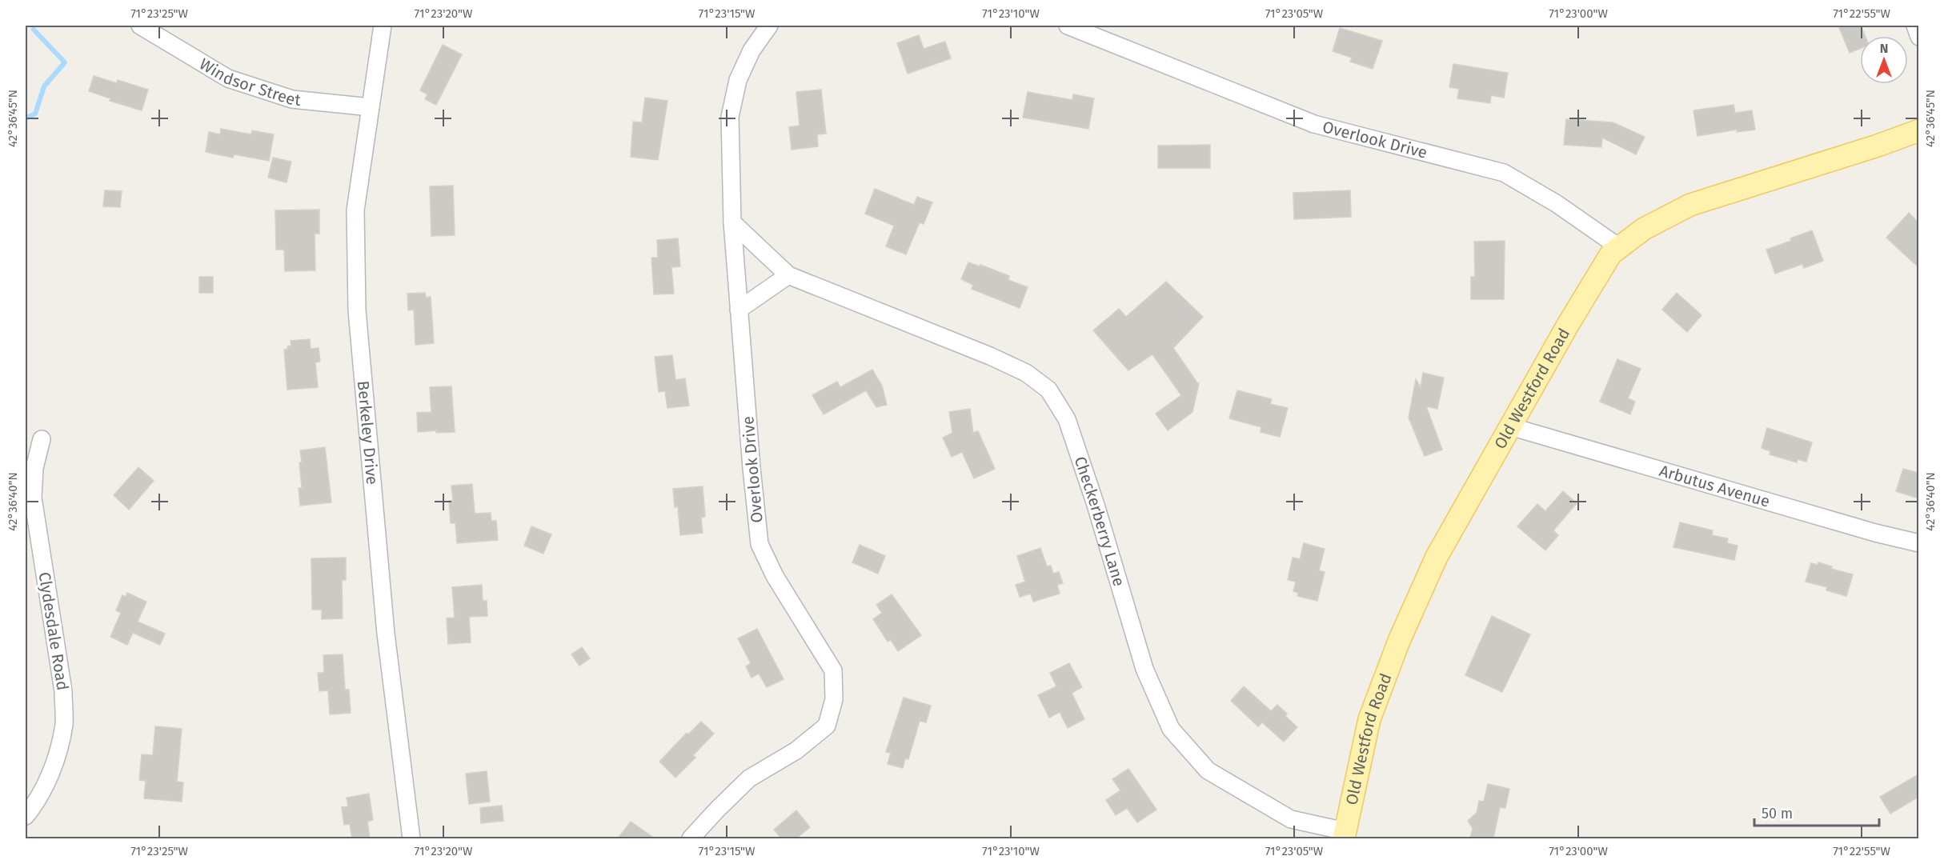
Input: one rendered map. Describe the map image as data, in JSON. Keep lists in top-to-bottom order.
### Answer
{
  "streets": {
    "main road": ["Old Westford Road"],
    "street": [
      "Windsor Street",
      "Overlook Drive",
      "Berkeley Drive",
      "Arbutus Avenue",
      "Checkerberry Lane",
      "Clydesdale Road"
    ]
  },
  "crossings": [
    ["Windsor Street", "Berkeley Drive"],
    ["Overlook Drive", "Old Westford Road"],
    ["Overlook Drive", "Checkerberry Lane"],
    ["Old Westford Road", "Arbutus Avenue"],
    ["Old Westford Road", "Checkerberry Lane"]
  ],
  "scale_bar": "50 m",
  "north": "top",
  "coordinates": [
    "71°23'25\"W",
    "71°23'20\"W",
    "71°23'15\"W",
    "71°23'10\"W",
    "71°23'05\"W",
    "71°23'00\"W",
    "71°22'55\"W",
    "42°36'45\"N",
    "42°36'40\"N"
  ]
}
